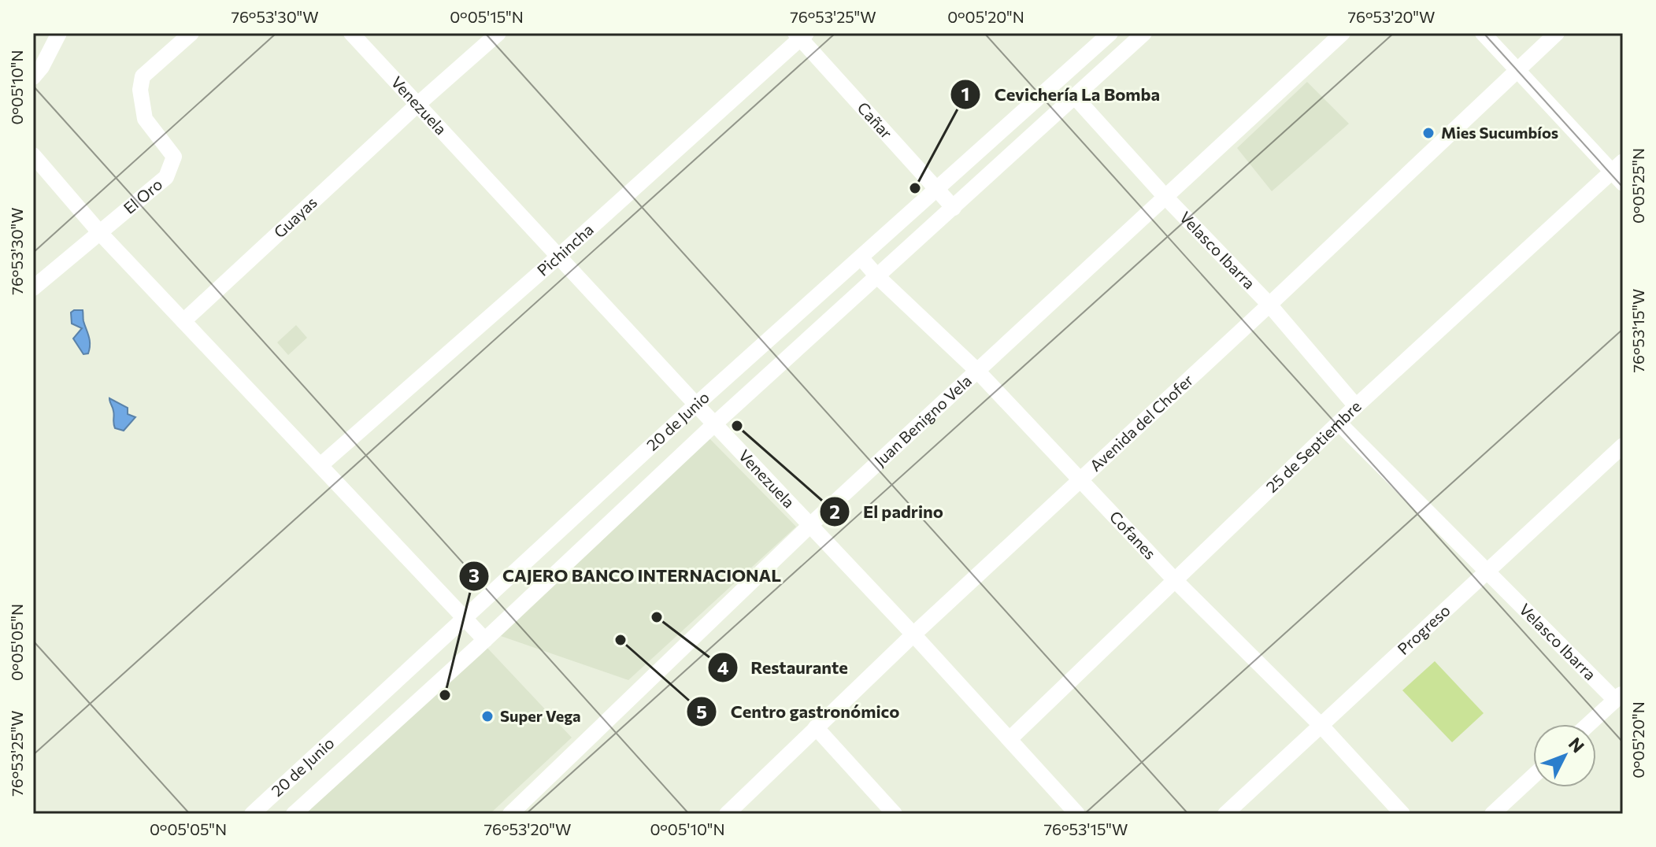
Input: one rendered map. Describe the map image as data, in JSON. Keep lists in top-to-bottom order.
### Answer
{
  "streets": {
    "street": [
      "Venezuela",
      "Cañar",
      "El Oro",
      "Guayas",
      "Pichincha",
      "Velasco Ibarra",
      "Juan Benigno Vela",
      "20 de Junio",
      "Avenida del Chofer",
      "25 de Septiembre",
      "Cofanes",
      "Progreso"
    ]
  },
  "crossings": [
    ["Venezuela", "Guayas"],
    ["Venezuela", "Pichincha"],
    ["Venezuela", "Juan Benigno Vela"],
    ["Venezuela", "20 de Junio"],
    ["Venezuela", "Avenida del Chofer"],
    ["Venezuela", "25 de Septiembre"],
    ["Cañar", "Pichincha"],
    ["Cañar", "20 de Junio"],
    ["Velasco Ibarra", "Juan Benigno Vela"],
    ["Velasco Ibarra", "20 de Junio"],
    ["Velasco Ibarra", "Avenida del Chofer"],
    ["Velasco Ibarra", "25 de Septiembre"],
    ["Velasco Ibarra", "Progreso"],
    ["Juan Benigno Vela", "Cofanes"],
    ["20 de Junio", "Cofanes"],
    ["Avenida del Chofer", "Cofanes"],
    ["25 de Septiembre", "Cofanes"],
    ["Cofanes", "Progreso"]
  ],
  "places": [
    "Mies Sucumbíos",
    "Cevichería La Bomba",
    "El padrino",
    "Restaurante",
    "Centro gastronómico",
    "CAJERO BANCO INTERNACIONAL",
    "Super Vega"
  ],
  "north": "top right",
  "coordinates": [
    "76°53'30\"W",
    "0°05'15\"N",
    "76°53'25\"W",
    "0°05'20\"N",
    "76°53'20\"W",
    "0°05'10\"N",
    "0°05'25\"N",
    "76°53'15\"W",
    "0°05'05\"N"
  ]
}
